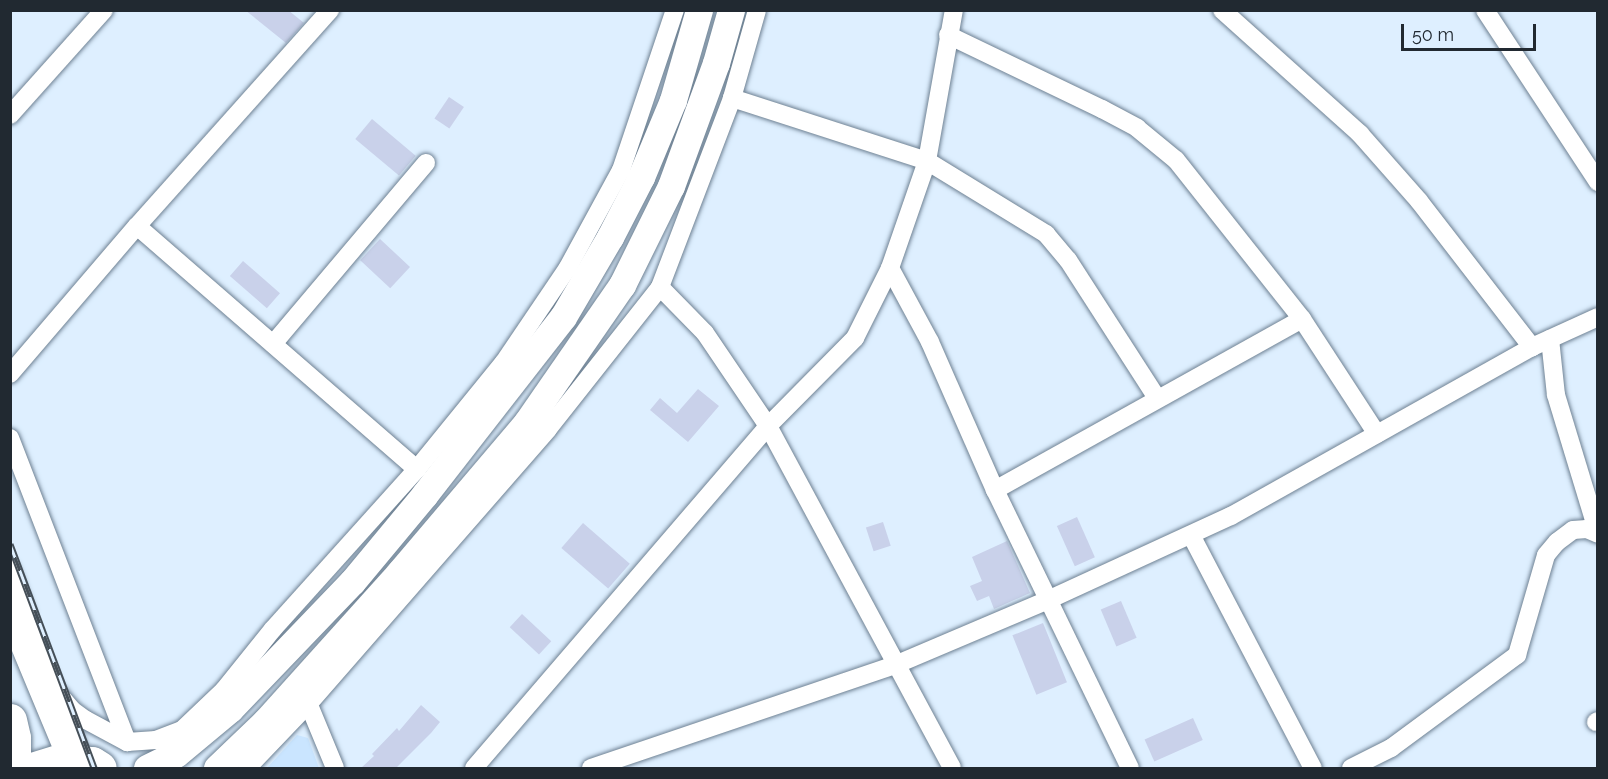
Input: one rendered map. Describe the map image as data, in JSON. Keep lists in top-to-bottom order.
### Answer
{
  "scale_bar": "50 m"
}
